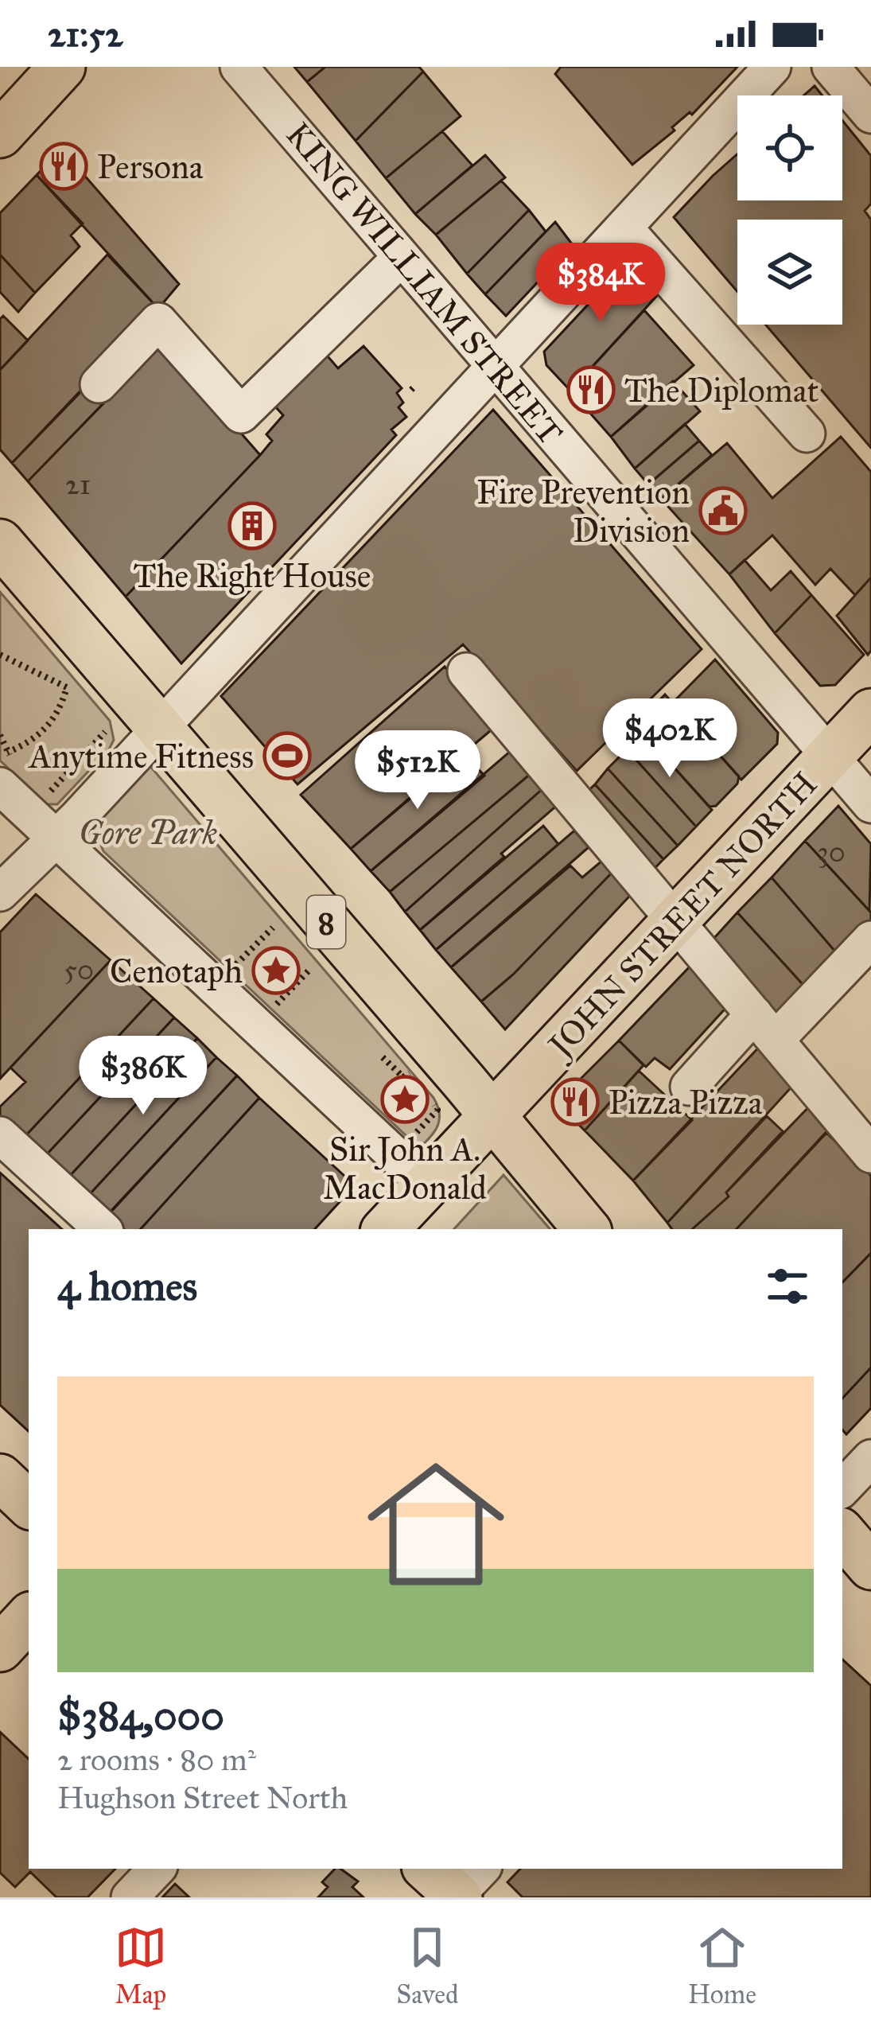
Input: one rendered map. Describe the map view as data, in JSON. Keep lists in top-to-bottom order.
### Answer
{
  "streets": {
    "main road": ["JOHN STREET NORTH", "8"],
    "street": ["KING WILLIAM STREET"]
  },
  "crossings": [
    ["KING WILLIAM STREET", "JOHN STREET NORTH"],
    ["JOHN STREET NORTH", "8"]
  ],
  "parks": ["Gore Park"],
  "places": {
    "restaurant": ["Persona", "The Diplomat", "Pizza Pizza"],
    "public building": ["Fire Prevention Division"],
    "building": ["The Right House"],
    "sports": ["Anytime Fitness"],
    "place": ["Cenotaph", "Sir John A. MacDonald"]
  },
  "house_numbers": ["21", "30", "50"],
  "page": {
    "status": "21:52",
    "price": [
      "$384K",
      "$402K",
      "$512K",
      "$386K"
    ],
    "heading": "4 homes",
    "list": [
      {
        "name": "$384,000",
        "note": "2 rooms · 80 m² · Hughson Street North"
      }
    ],
    "tabs": ["Map", "Saved", "Home"]
  }
}
